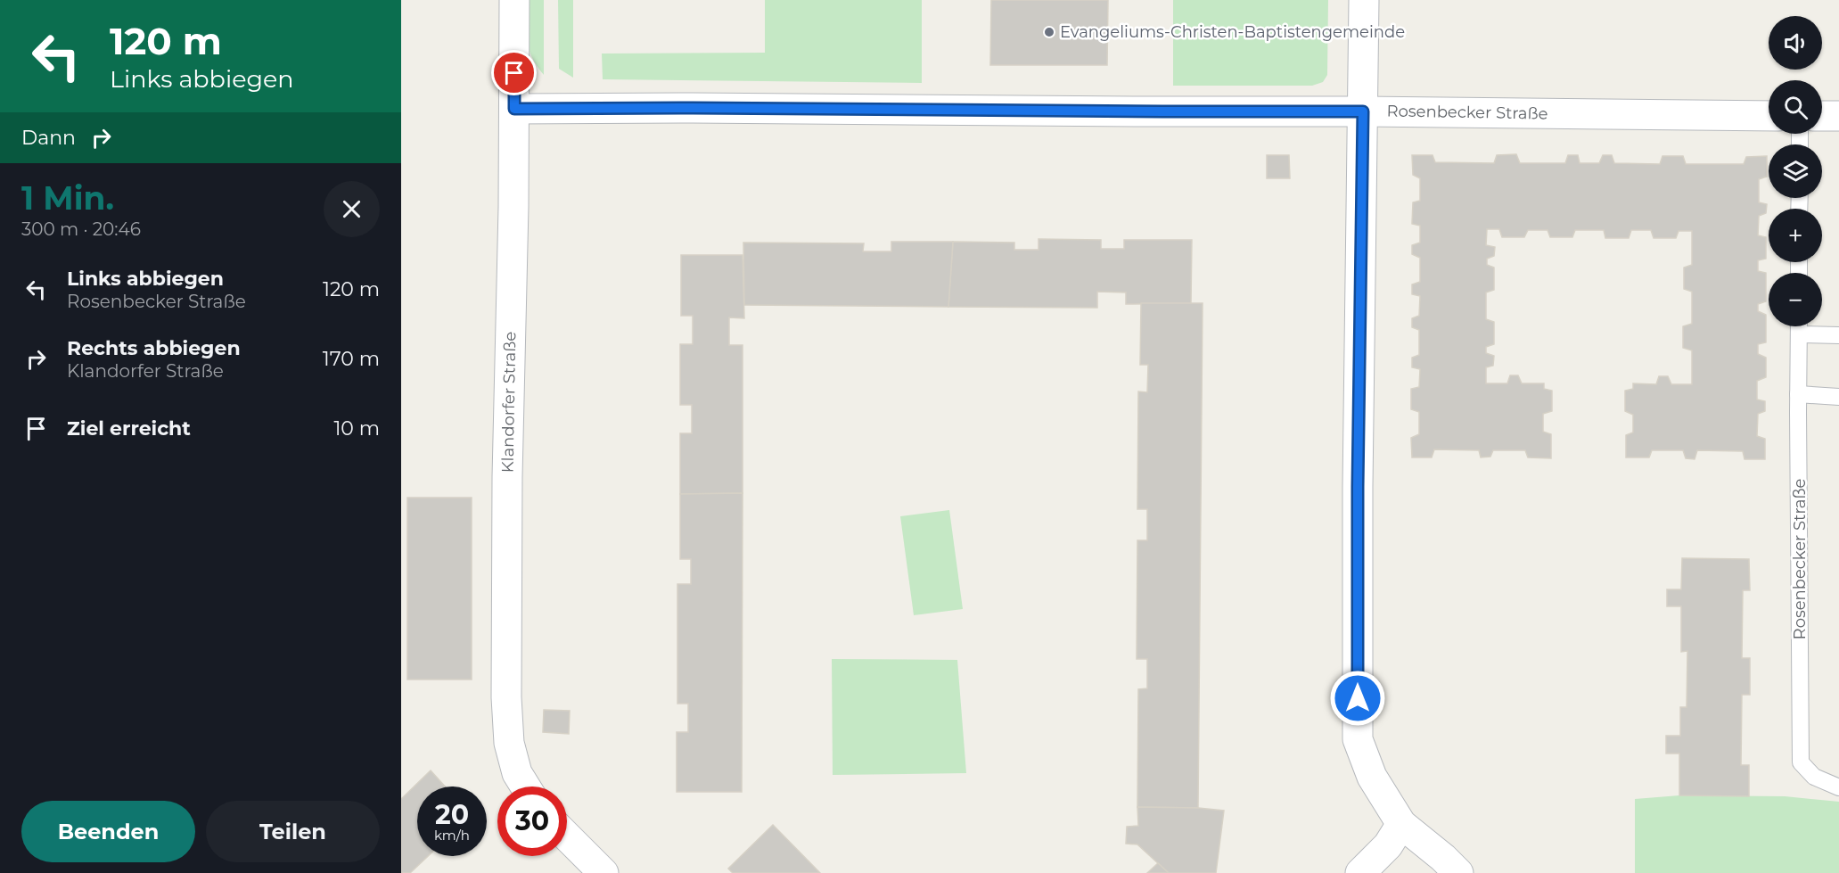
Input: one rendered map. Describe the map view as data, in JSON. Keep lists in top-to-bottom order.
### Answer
{
  "streets": {
    "street": ["Rosenbecker Straße", "Klandorfer Straße"]
  },
  "crossings": [
    ["Rosenbecker Straße", "Klandorfer Straße"]
  ],
  "places": ["Evangeliums-Christen-Baptistengemeinde"],
  "page": {
    "turn": ["120 m", "Links abbiegen"],
    "map_buttons": ["+", "−"],
    "then": "Dann",
    "heading": ["1 Min.", "300 m · 20:46"],
    "list": [
      {
        "name": "Links abbiegen",
        "note": "Rosenbecker Straße",
        "value": "120 m"
      },
      {
        "name": "Rechts abbiegen",
        "note": "Klandorfer Straße",
        "value": "170 m"
      },
      {
        "name": "Ziel erreicht",
        "value": "10 m"
      }
    ],
    "speed": "20 km/h",
    "limit": "30",
    "buttons": ["Beenden", "Teilen"]
  }
}
